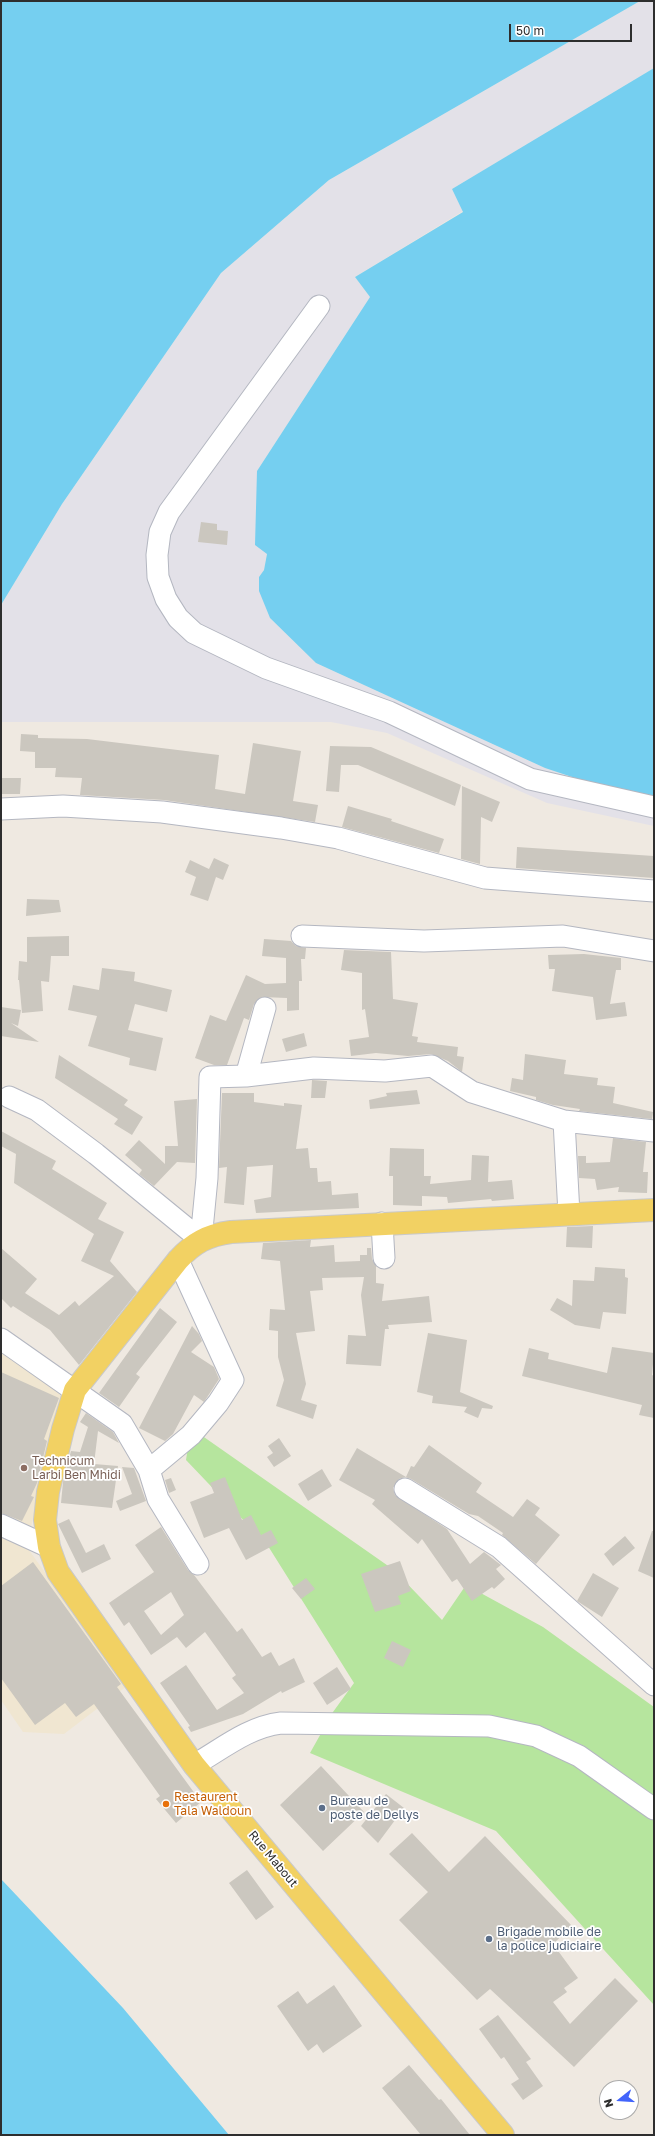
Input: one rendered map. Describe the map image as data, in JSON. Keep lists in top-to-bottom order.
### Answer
{
  "streets": {
    "main road": ["Rue Mabout"]
  },
  "places": [
    "Technicum Larbi Ben Mhidi",
    "Restaurent Tala Waldoun",
    "Bureau de poste de Dellys",
    "Brigade mobile de la police judiciaire"
  ],
  "scale_bar": "50 m",
  "north": "left"
}
